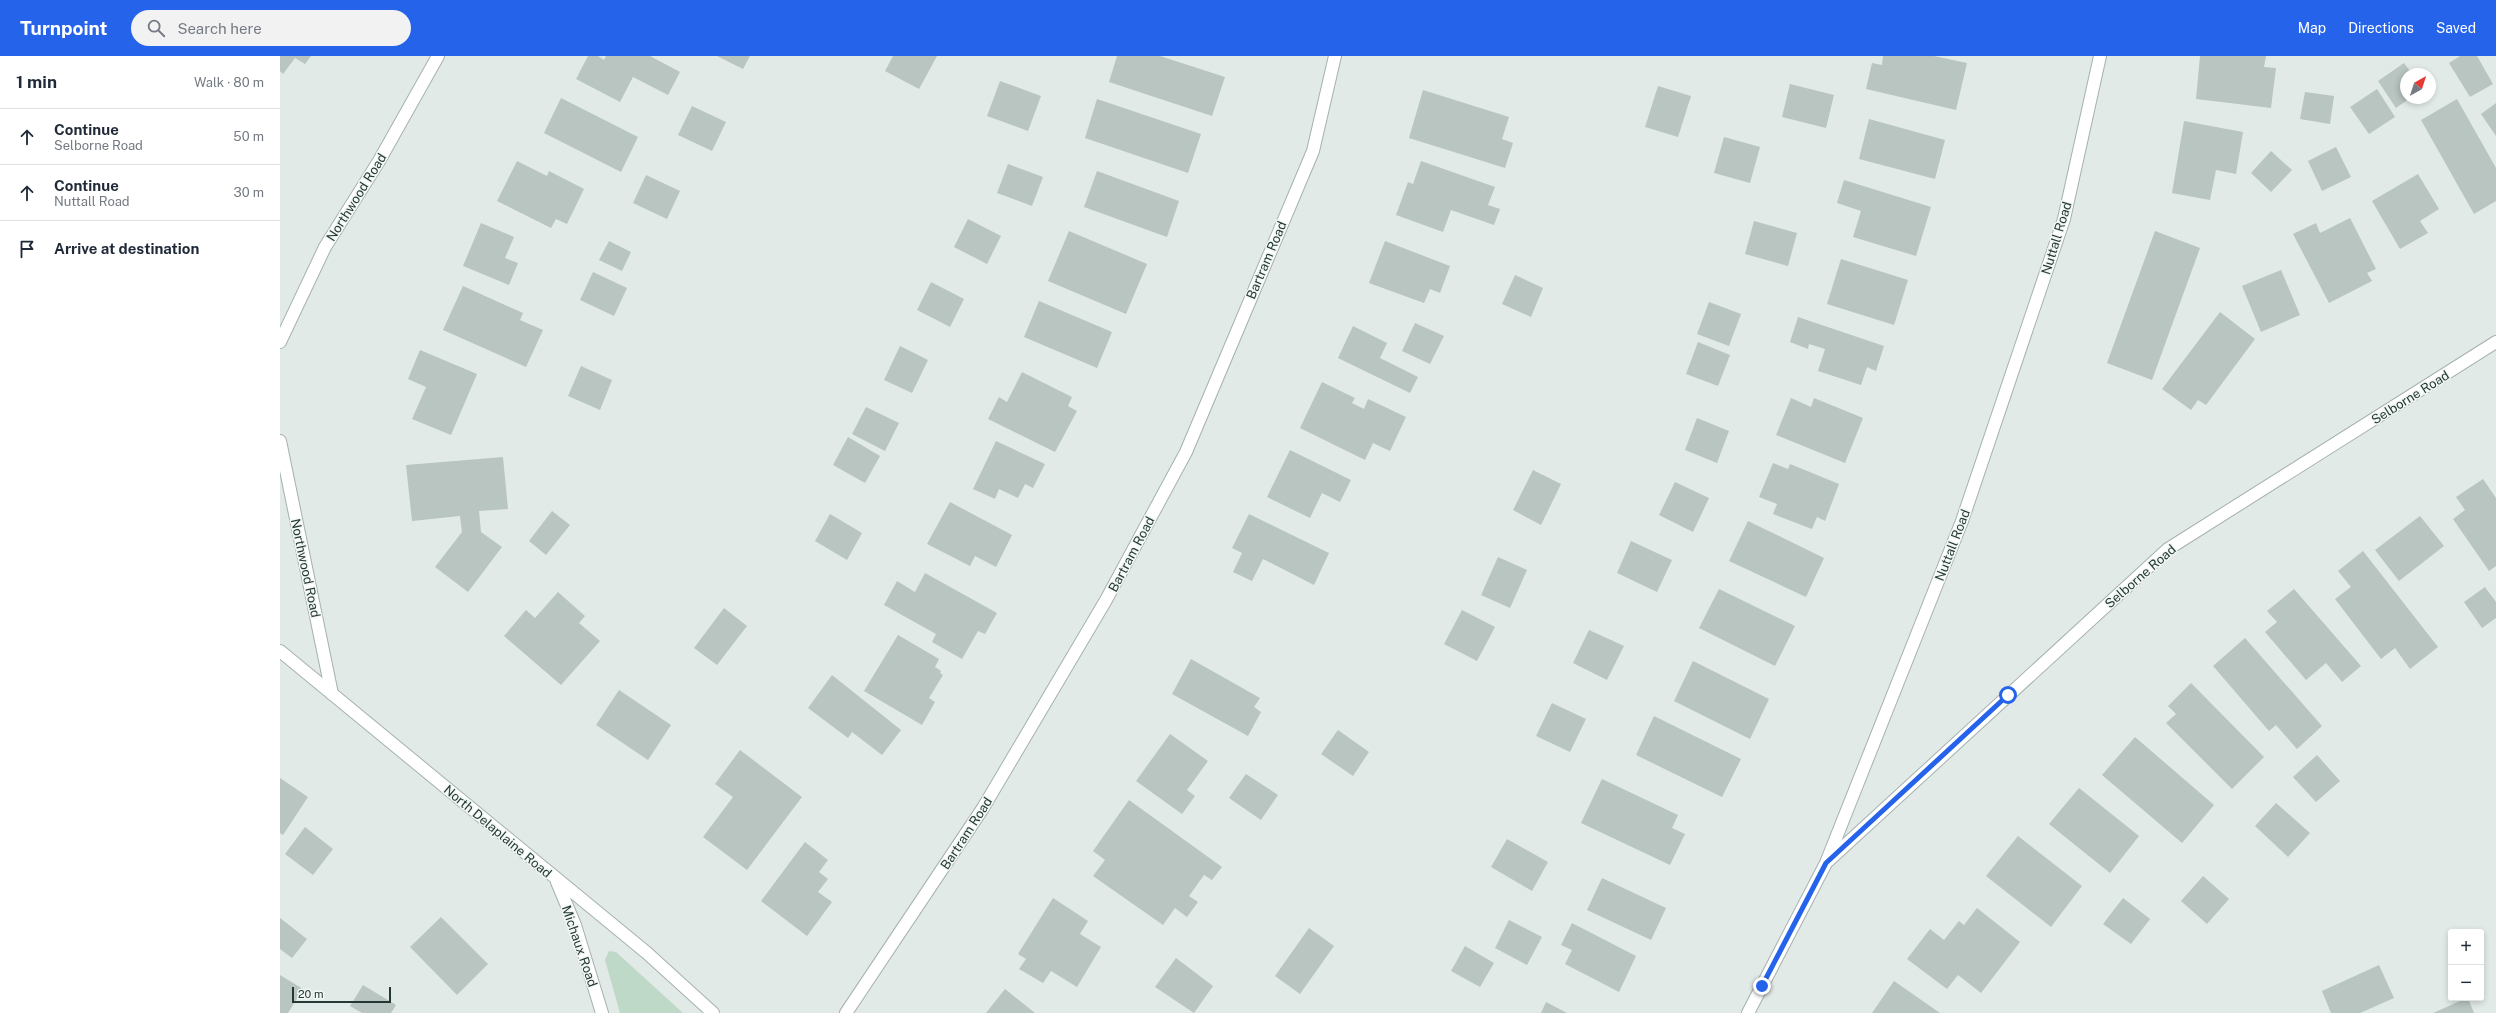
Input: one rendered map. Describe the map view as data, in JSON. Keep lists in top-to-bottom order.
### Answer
{
  "streets": {
    "street": [
      "Northwood Road",
      "Nuttall Road",
      "Bartram Road",
      "Selborne Road",
      "North Delaplaine Road",
      "Michaux Road"
    ]
  },
  "crossings": [
    ["Northwood Road", "North Delaplaine Road"],
    ["Nuttall Road", "Selborne Road"],
    ["North Delaplaine Road", "Michaux Road"]
  ],
  "scale_bar": "20 m",
  "north": "top right",
  "page": {
    "header": "Turnpoint",
    "search": "Search here",
    "nav": ["Map", "Directions", "Saved"],
    "heading": ["1 min", "Walk · 80 m"],
    "list": [
      ["Continue", "Selborne Road", "50 m"],
      ["Continue", "Nuttall Road", "30 m"],
      "Arrive at destination"
    ],
    "map_buttons": ["+", "−"],
    "scale": "20 m"
  }
}
